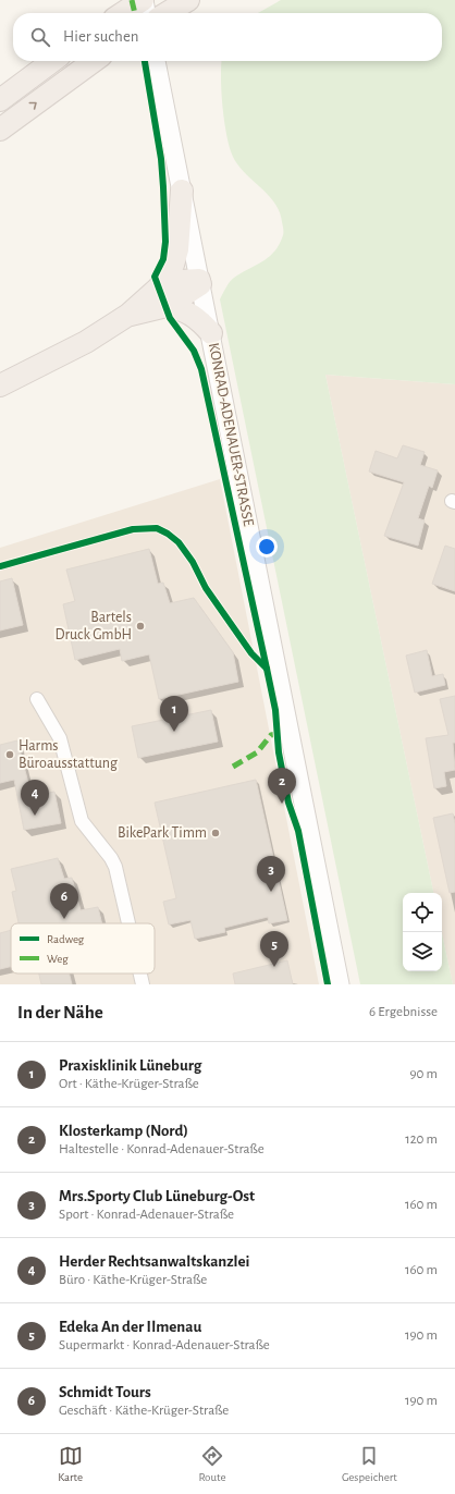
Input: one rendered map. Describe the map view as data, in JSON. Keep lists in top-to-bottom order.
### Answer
{
  "streets": {
    "main road": ["KONRAD-ADENAUER-STRASSE"]
  },
  "places": ["Bartels Druck GmbH", "Harms Büroausstattung", "BikePark Timm"],
  "legend": ["Radweg", "Weg"],
  "page": {
    "search": "Hier suchen",
    "pins": [
      "1",
      "2",
      "4",
      "3",
      "6",
      "5"
    ],
    "heading": ["In der Nähe", "6 Ergebnisse"],
    "list": [
      {
        "mark": "1",
        "name": "Praxisklinik Lüneburg",
        "note": "Ort · Käthe-Krüger-Straße",
        "value": "90 m"
      },
      {
        "mark": "2",
        "name": "Klosterkamp (Nord)",
        "note": "Haltestelle · Konrad-Adenauer-Straße",
        "value": "120 m"
      },
      {
        "mark": "3",
        "name": "Mrs.Sporty Club Lüneburg-Ost",
        "note": "Sport · Konrad-Adenauer-Straße",
        "value": "160 m"
      },
      {
        "mark": "4",
        "name": "Herder Rechtsanwaltskanzlei",
        "note": "Büro · Käthe-Krüger-Straße",
        "value": "160 m"
      },
      {
        "mark": "5",
        "name": "Edeka An der Ilmenau",
        "note": "Supermarkt · Konrad-Adenauer-Straße",
        "value": "190 m"
      },
      {
        "mark": "6",
        "name": "Schmidt Tours",
        "note": "Geschäft · Käthe-Krüger-Straße",
        "value": "190 m"
      }
    ],
    "nav": ["Karte", "Route", "Gespeichert"]
  }
}
